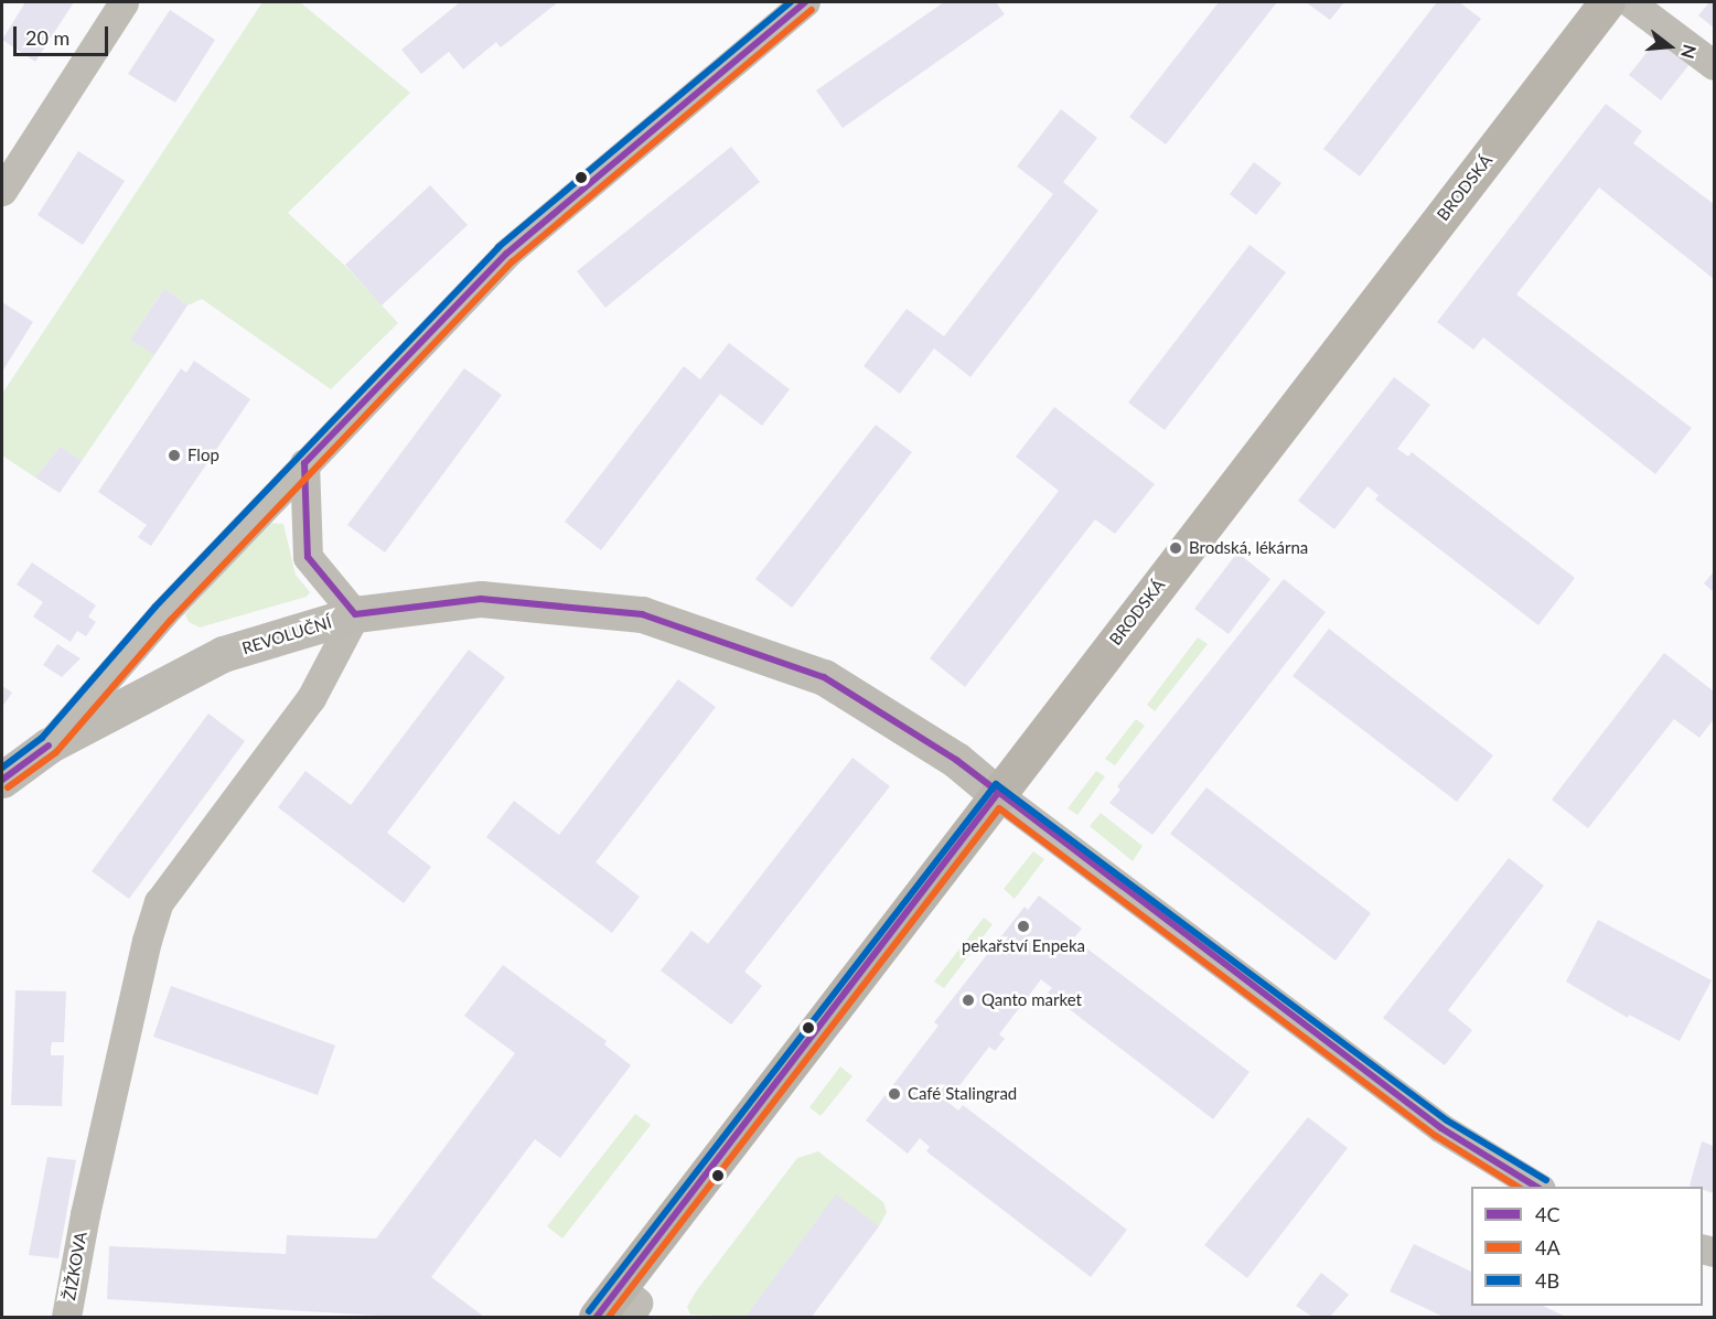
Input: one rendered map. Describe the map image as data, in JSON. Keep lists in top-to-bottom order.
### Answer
{
  "streets": {
    "main road": ["BRODSKÁ"],
    "street": ["REVOLUČNÍ", "ŽIŽKOVA"]
  },
  "crossings": [
    ["BRODSKÁ", "REVOLUČNÍ"],
    ["REVOLUČNÍ", "ŽIŽKOVA"]
  ],
  "places": [
    "Flop",
    "Brodská, lékárna",
    "pekařství Enpeka",
    "Qanto market",
    "Café Stalingrad"
  ],
  "lines": ["transit line 4C", "transit line 4B", "transit line 4A"],
  "legend": ["4C", "4A", "4B"],
  "scale_bar": "20 m",
  "north": "right"
}
